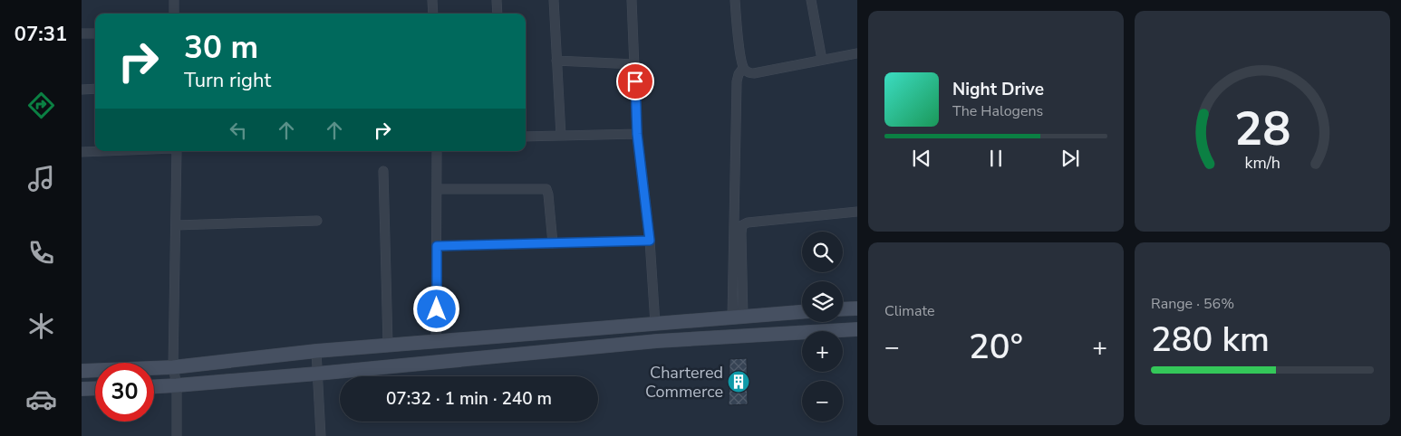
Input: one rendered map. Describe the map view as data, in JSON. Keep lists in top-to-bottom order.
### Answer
{
  "places": {
    "building": ["Chartered Commerce"]
  },
  "page": {
    "tabs": "07:31",
    "turn": ["30 m", "Turn right"],
    "song": ["Night Drive", "The Halogens"],
    "map_buttons": ["+", "−"],
    "tile": [
      "Climate",
      ["Range · 56%", "280 km"]
    ],
    "heat": ["−", "20°", "+"],
    "limit": "30",
    "trip": "07:32 · 1 min · 240 m",
    "gauge": ["28", "km/h"]
  }
}
